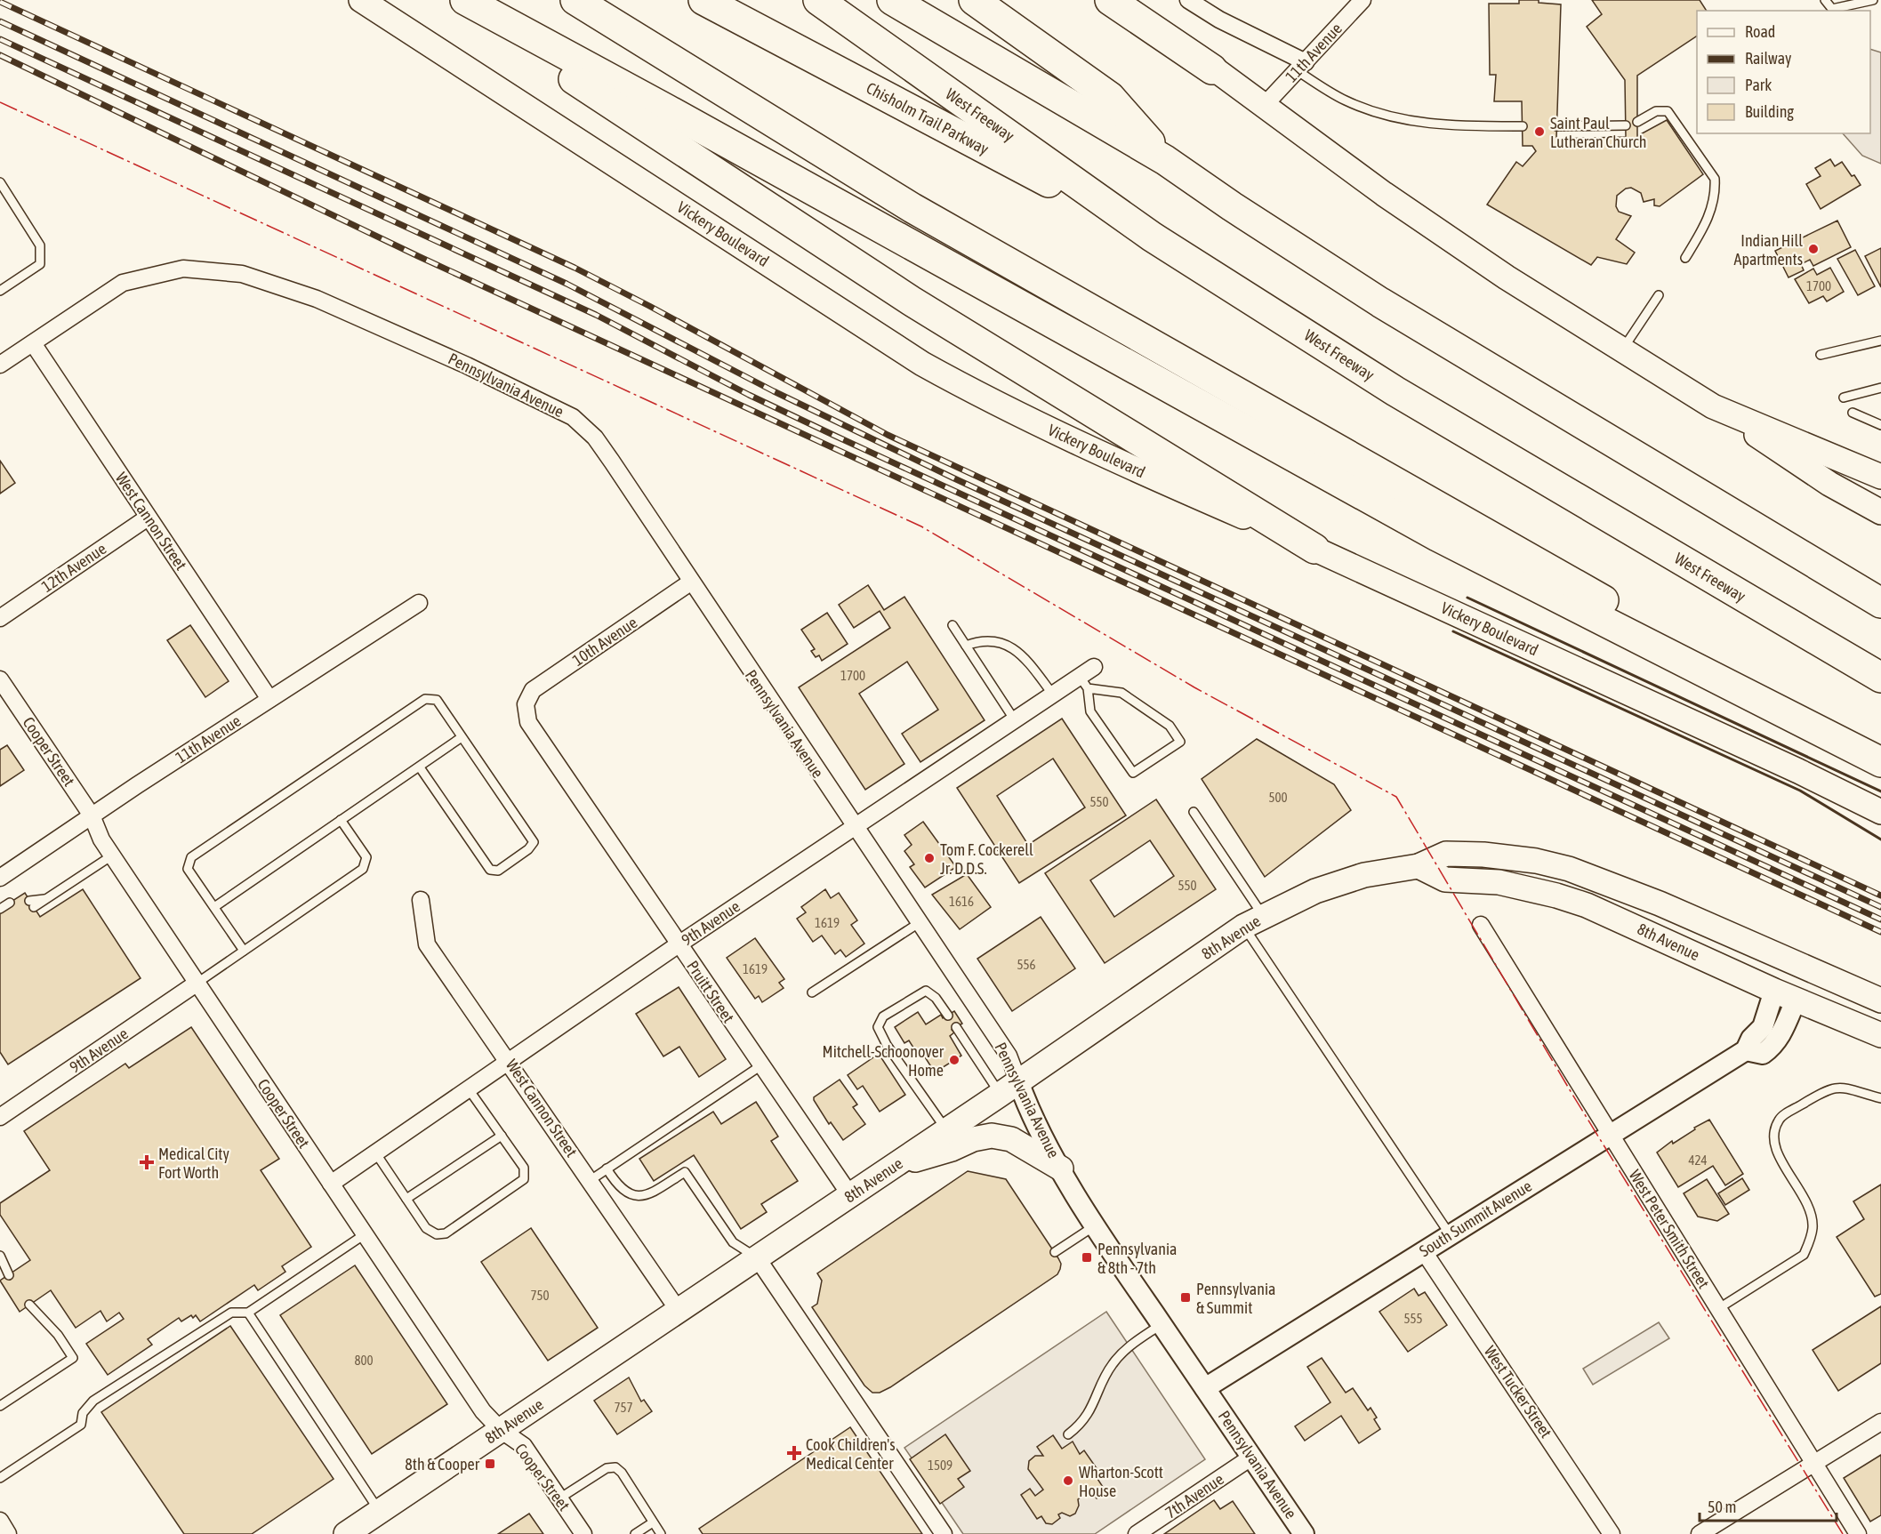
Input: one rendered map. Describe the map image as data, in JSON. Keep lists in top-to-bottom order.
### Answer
{
  "streets": {
    "highway": ["West Freeway", "Chisholm Trail Parkway"],
    "main road": ["Vickery Boulevard", "8th Avenue"],
    "street": [
      "11th Avenue",
      "Pennsylvania Avenue",
      "West Cannon Street",
      "12th Avenue",
      "10th Avenue",
      "Cooper Street",
      "9th Avenue",
      "Pruitt Street",
      "South Summit Avenue",
      "West Peter Smith Street",
      "West Tucker Street",
      "7th Avenue"
    ]
  },
  "crossings": [
    ["11th Avenue", "West Cannon Street"],
    ["11th Avenue", "Cooper Street"],
    ["West Freeway", "Chisholm Trail Parkway"],
    ["Pennsylvania Avenue", "West Cannon Street"],
    ["Pennsylvania Avenue", "10th Avenue"],
    ["Pennsylvania Avenue", "9th Avenue"],
    ["Pennsylvania Avenue", "8th Avenue"],
    ["Pennsylvania Avenue", "South Summit Avenue"],
    ["Pennsylvania Avenue", "7th Avenue"],
    ["West Cannon Street", "12th Avenue"],
    ["West Cannon Street", "9th Avenue"],
    ["West Cannon Street", "8th Avenue"],
    ["10th Avenue", "Pruitt Street"],
    ["Cooper Street", "9th Avenue"],
    ["Cooper Street", "8th Avenue"],
    ["9th Avenue", "Pruitt Street"],
    ["8th Avenue", "Pruitt Street"],
    ["8th Avenue", "South Summit Avenue"],
    ["South Summit Avenue", "West Peter Smith Street"],
    ["South Summit Avenue", "West Tucker Street"]
  ],
  "places": {
    "other": [
      "Saint Paul Lutheran Church",
      "Indian Hill Apartments",
      "Tom F. Cockerell Jr. D.D.S.",
      "Mitchell-Schoonover Home",
      "Wharton-Scott House"
    ],
    "health": ["Medical City Fort Worth", "Cook Children's Medical Center"],
    "transit": ["Pennsylvania & 8th - 7th", "Pennsylvania & Summit", "8th & Cooper"]
  },
  "house_numbers": [
    "1700",
    "1700",
    "500",
    "550",
    "550",
    "1616",
    "1619",
    "556",
    "1619",
    "424",
    "750",
    "555",
    "800",
    "757",
    "1509"
  ],
  "legend": [
    "Road",
    "Railway",
    "Park",
    "Building"
  ],
  "scale_bar": "50 m"
}
